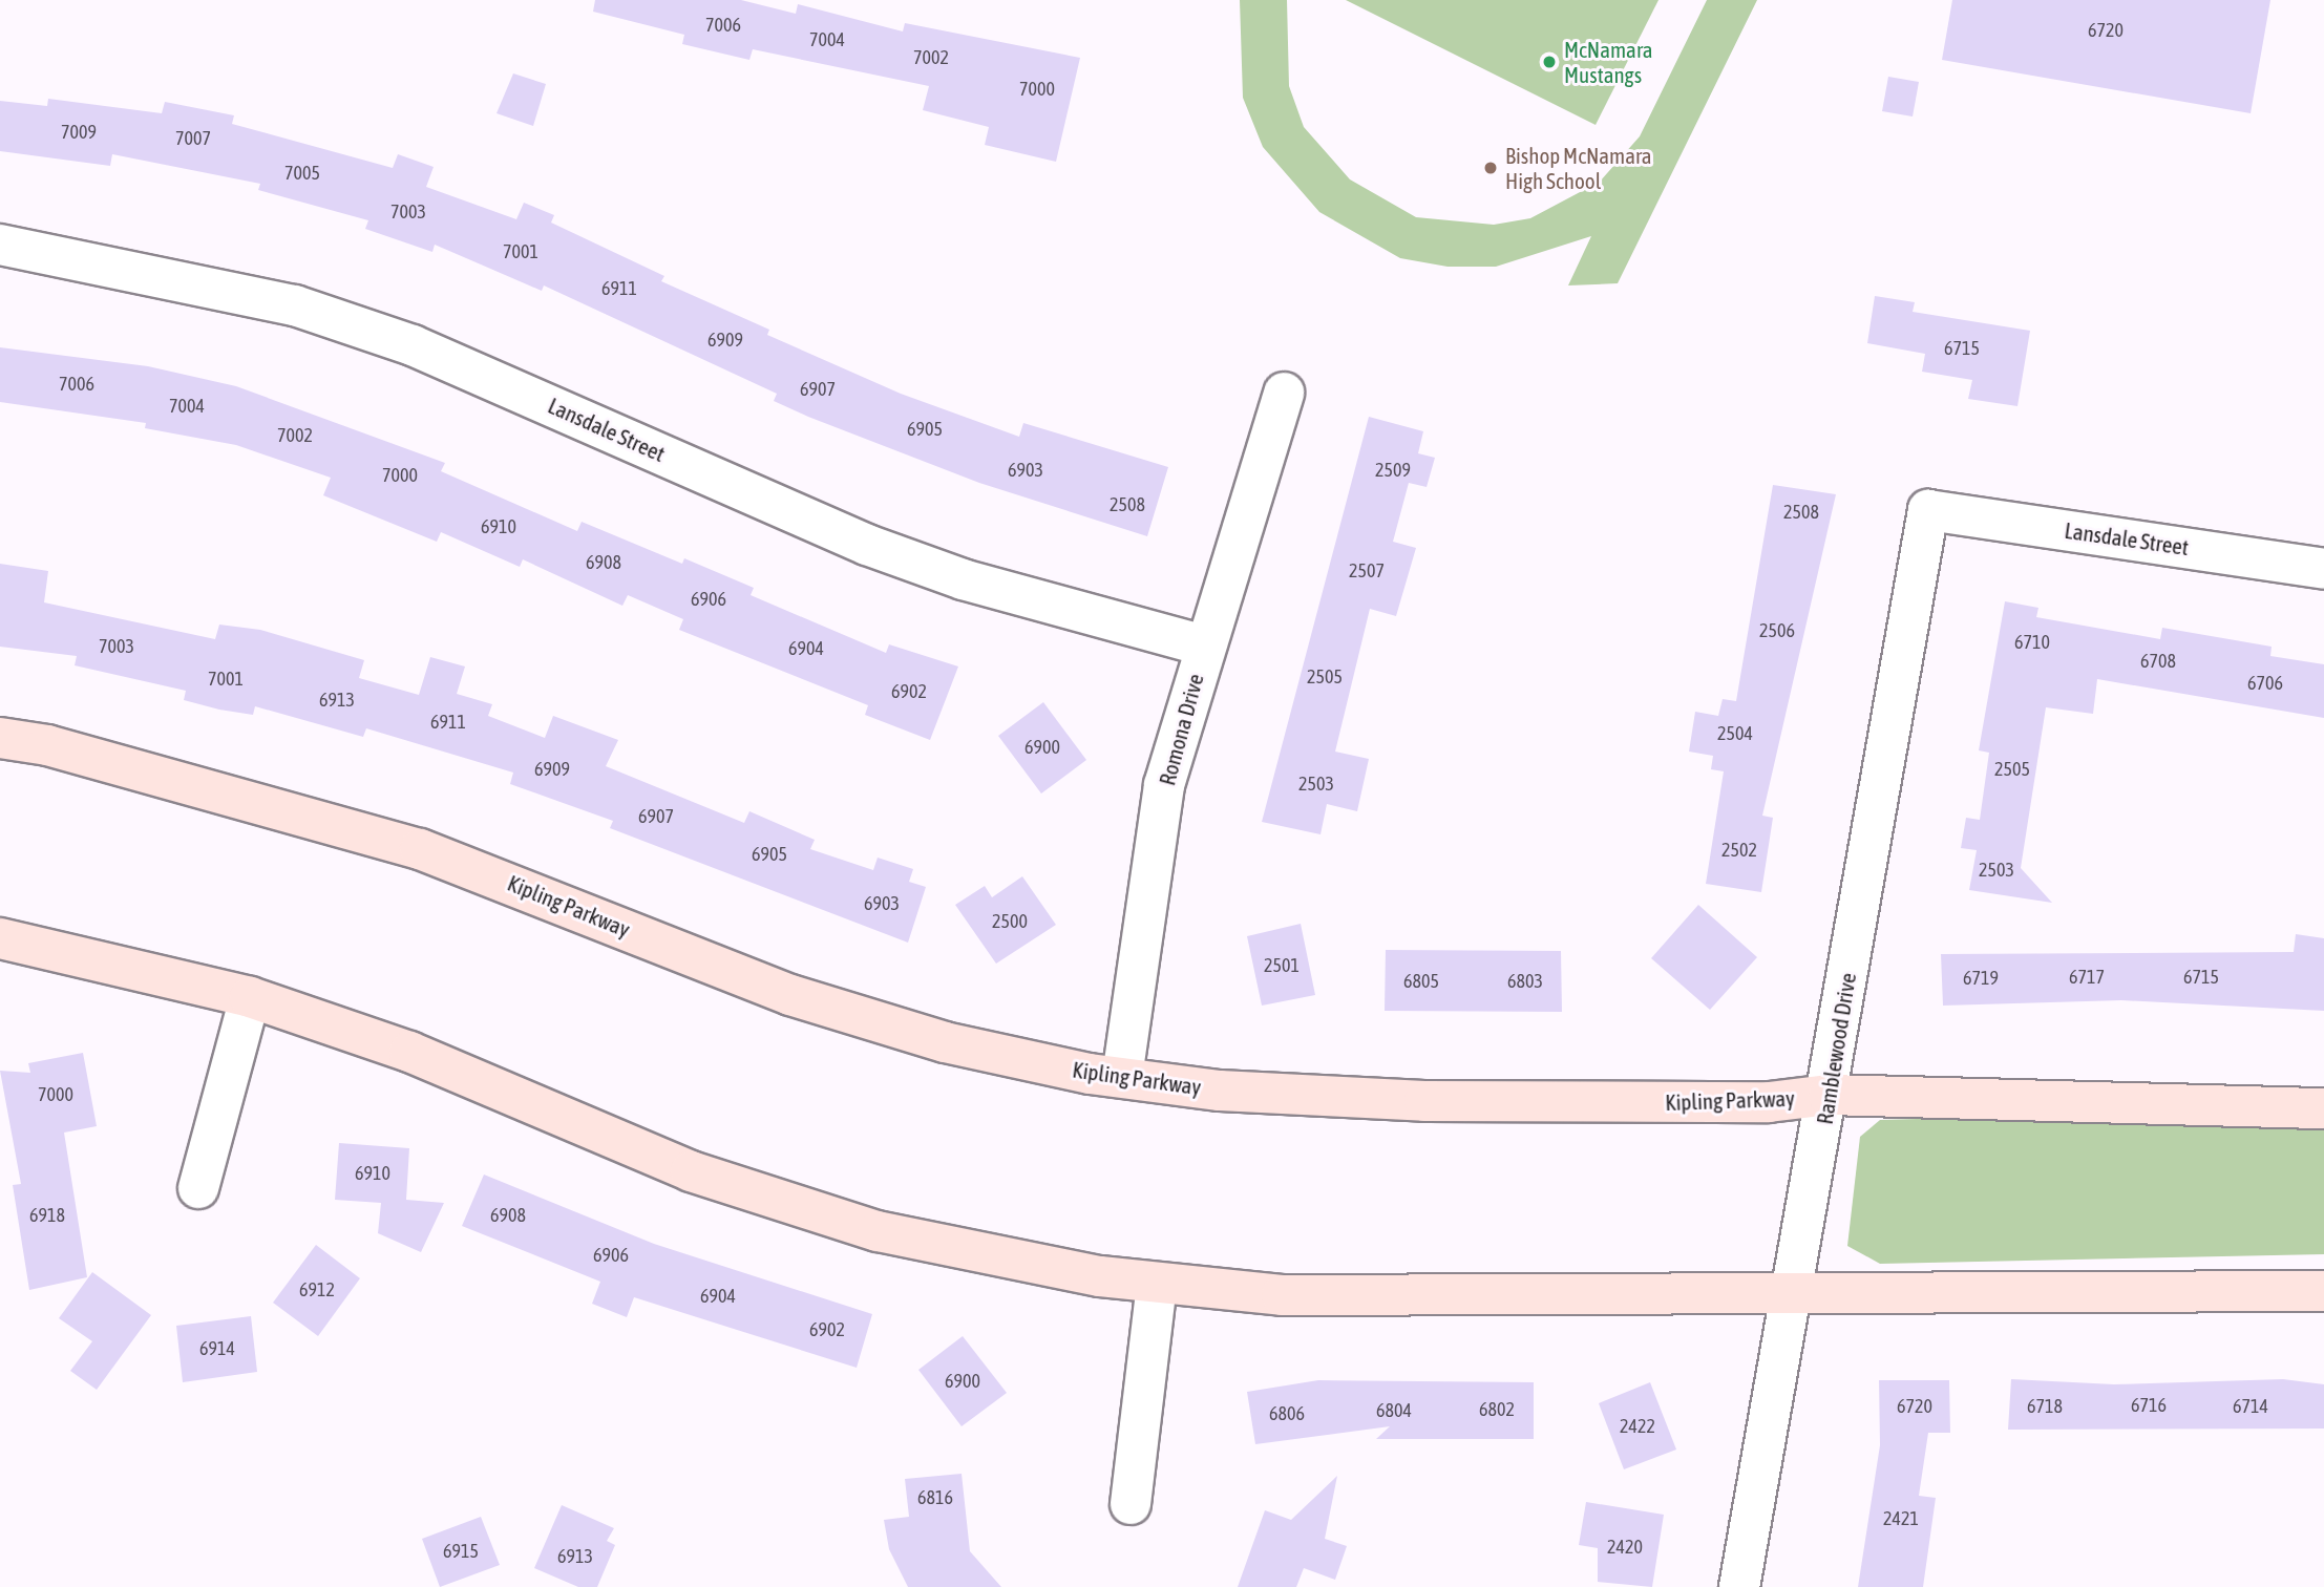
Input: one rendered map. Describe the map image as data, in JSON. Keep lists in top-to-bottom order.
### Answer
{
  "streets": {
    "street": [
      "Lansdale Street",
      "Romona Drive",
      "Kipling Parkway",
      "Ramblewood Drive"
    ]
  },
  "crossings": [
    ["Lansdale Street", "Romona Drive"],
    ["Lansdale Street", "Ramblewood Drive"],
    ["Romona Drive", "Kipling Parkway"],
    ["Kipling Parkway", "Ramblewood Drive"]
  ],
  "places": ["McNamara Mustangs", "Bishop McNamara High School"],
  "house_numbers": [
    "7006",
    "6720",
    "7004",
    "7002",
    "7000",
    "7009",
    "7007",
    "7005",
    "7003",
    "7001",
    "6911",
    "6909",
    "6715",
    "7006",
    "6907",
    "7004",
    "6905",
    "7002",
    "6903",
    "2509",
    "7000",
    "2508",
    "2508",
    "6910",
    "6908",
    "2507",
    "6906",
    "2506",
    "6710",
    "7003",
    "6904",
    "6708",
    "2505",
    "7001",
    "6706",
    "6902",
    "6913",
    "6911",
    "2504",
    "6900",
    "6909",
    "2505",
    "2503",
    "6907",
    "2502",
    "6905",
    "2503",
    "6903",
    "2500",
    "2501",
    "6717",
    "6715",
    "6719",
    "6805",
    "6803",
    "7000",
    "6910",
    "6918",
    "6908",
    "6906",
    "6912",
    "6904",
    "6902",
    "6914",
    "6900",
    "6716",
    "6720",
    "6718",
    "6714",
    "6802",
    "6804",
    "6806",
    "2422",
    "6816",
    "2421",
    "2420",
    "6915",
    "6913"
  ]
}
